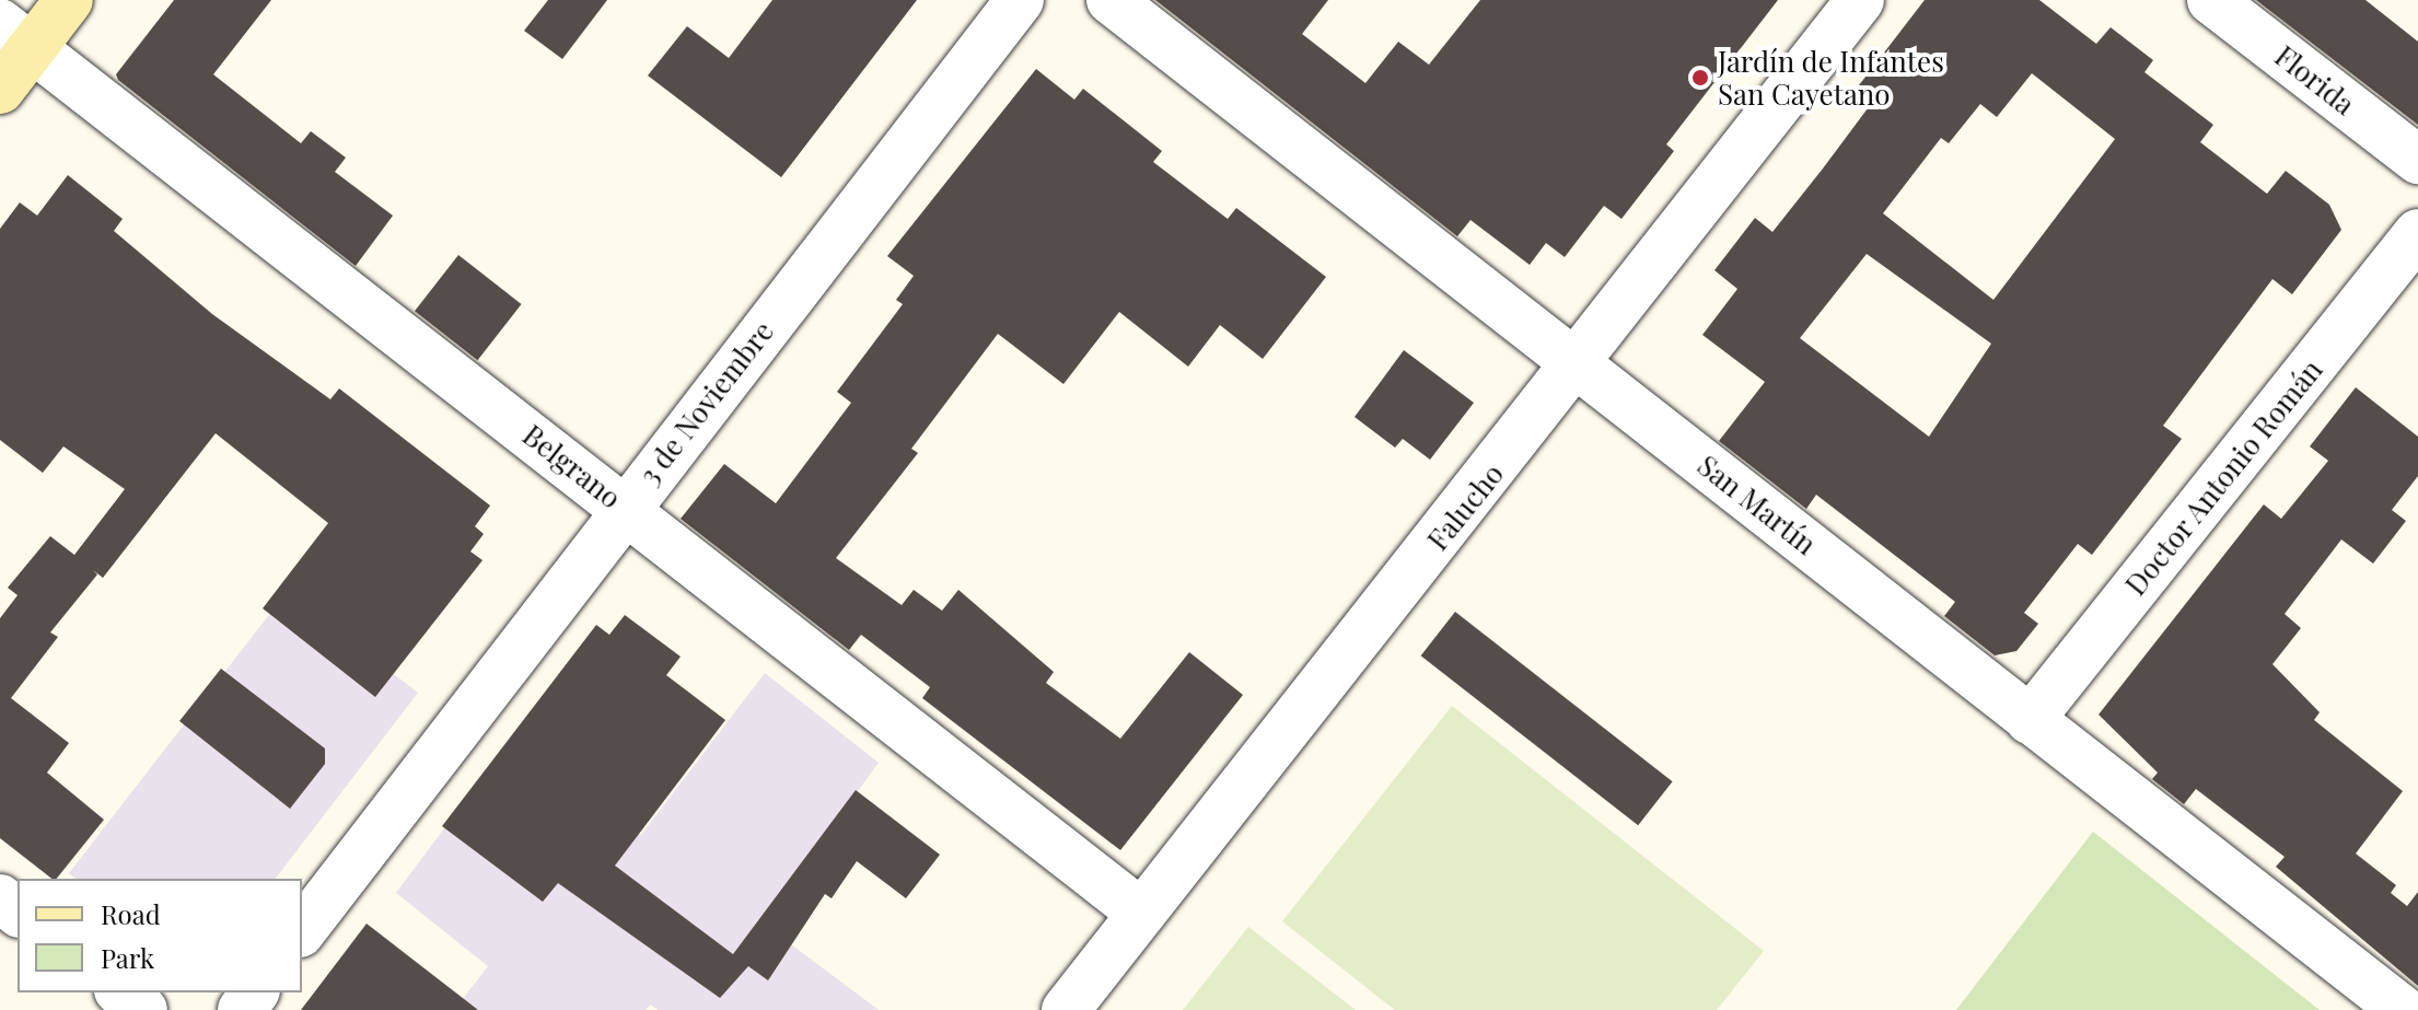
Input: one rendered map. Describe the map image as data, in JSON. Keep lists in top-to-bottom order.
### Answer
{
  "streets": {
    "street": [
      "Florida",
      "3 de Noviembre",
      "Belgrano",
      "Doctor Antonio Román",
      "San Martín",
      "Falucho"
    ]
  },
  "crossings": [
    ["3 de Noviembre", "Belgrano"],
    ["Belgrano", "Falucho"],
    ["Doctor Antonio Román", "San Martín"],
    ["San Martín", "Falucho"]
  ],
  "places": ["Jardín de Infantes San Cayetano"],
  "legend": ["Road", "Park"]
}
